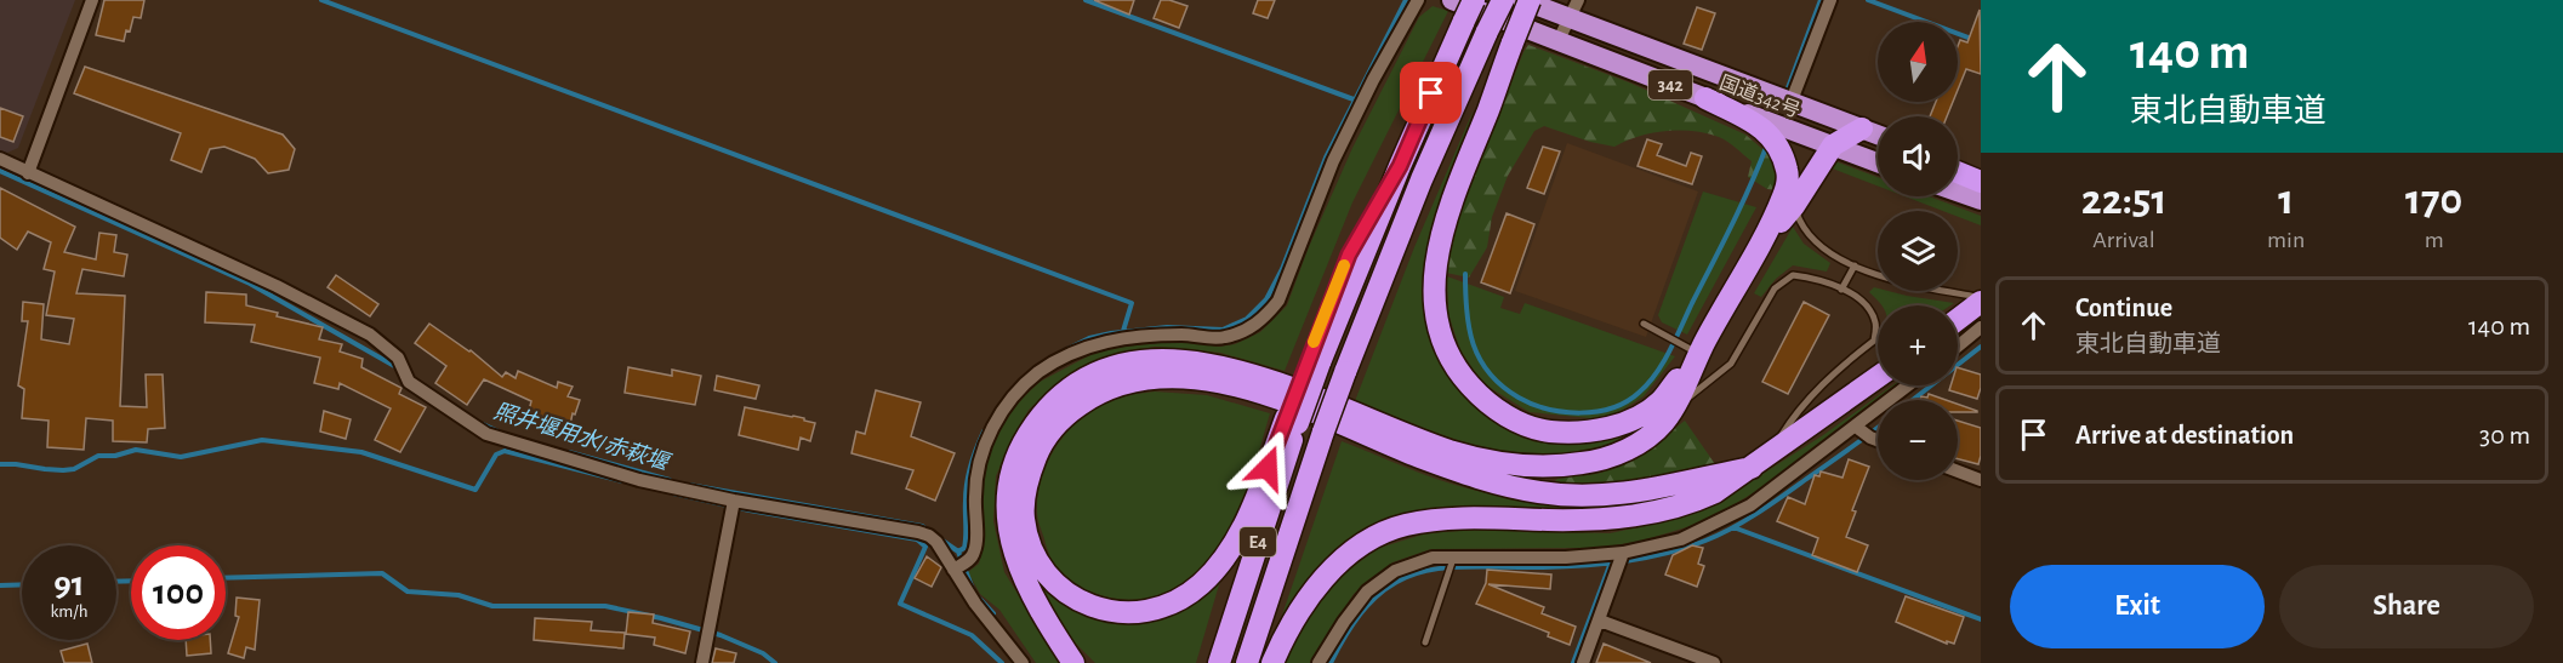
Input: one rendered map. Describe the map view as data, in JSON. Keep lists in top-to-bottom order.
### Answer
{
  "streets": {
    "highway": ["342", "国道342号", "E4"]
  },
  "water": ["照井堰用水/赤萩堰"],
  "north": "top",
  "page": {
    "turn": ["140 m", "東北自動車道"],
    "map_buttons": ["+", "−"],
    "eta": [
      "22:51",
      "Arrival",
      "1",
      "min",
      "170",
      "m"
    ],
    "list": [
      {
        "name": "Continue",
        "note": "東北自動車道",
        "value": "140 m"
      },
      {
        "name": "Arrive at destination",
        "value": "30 m"
      }
    ],
    "speed": "91 km/h",
    "limit": "100",
    "buttons": ["Exit", "Share"]
  }
}
